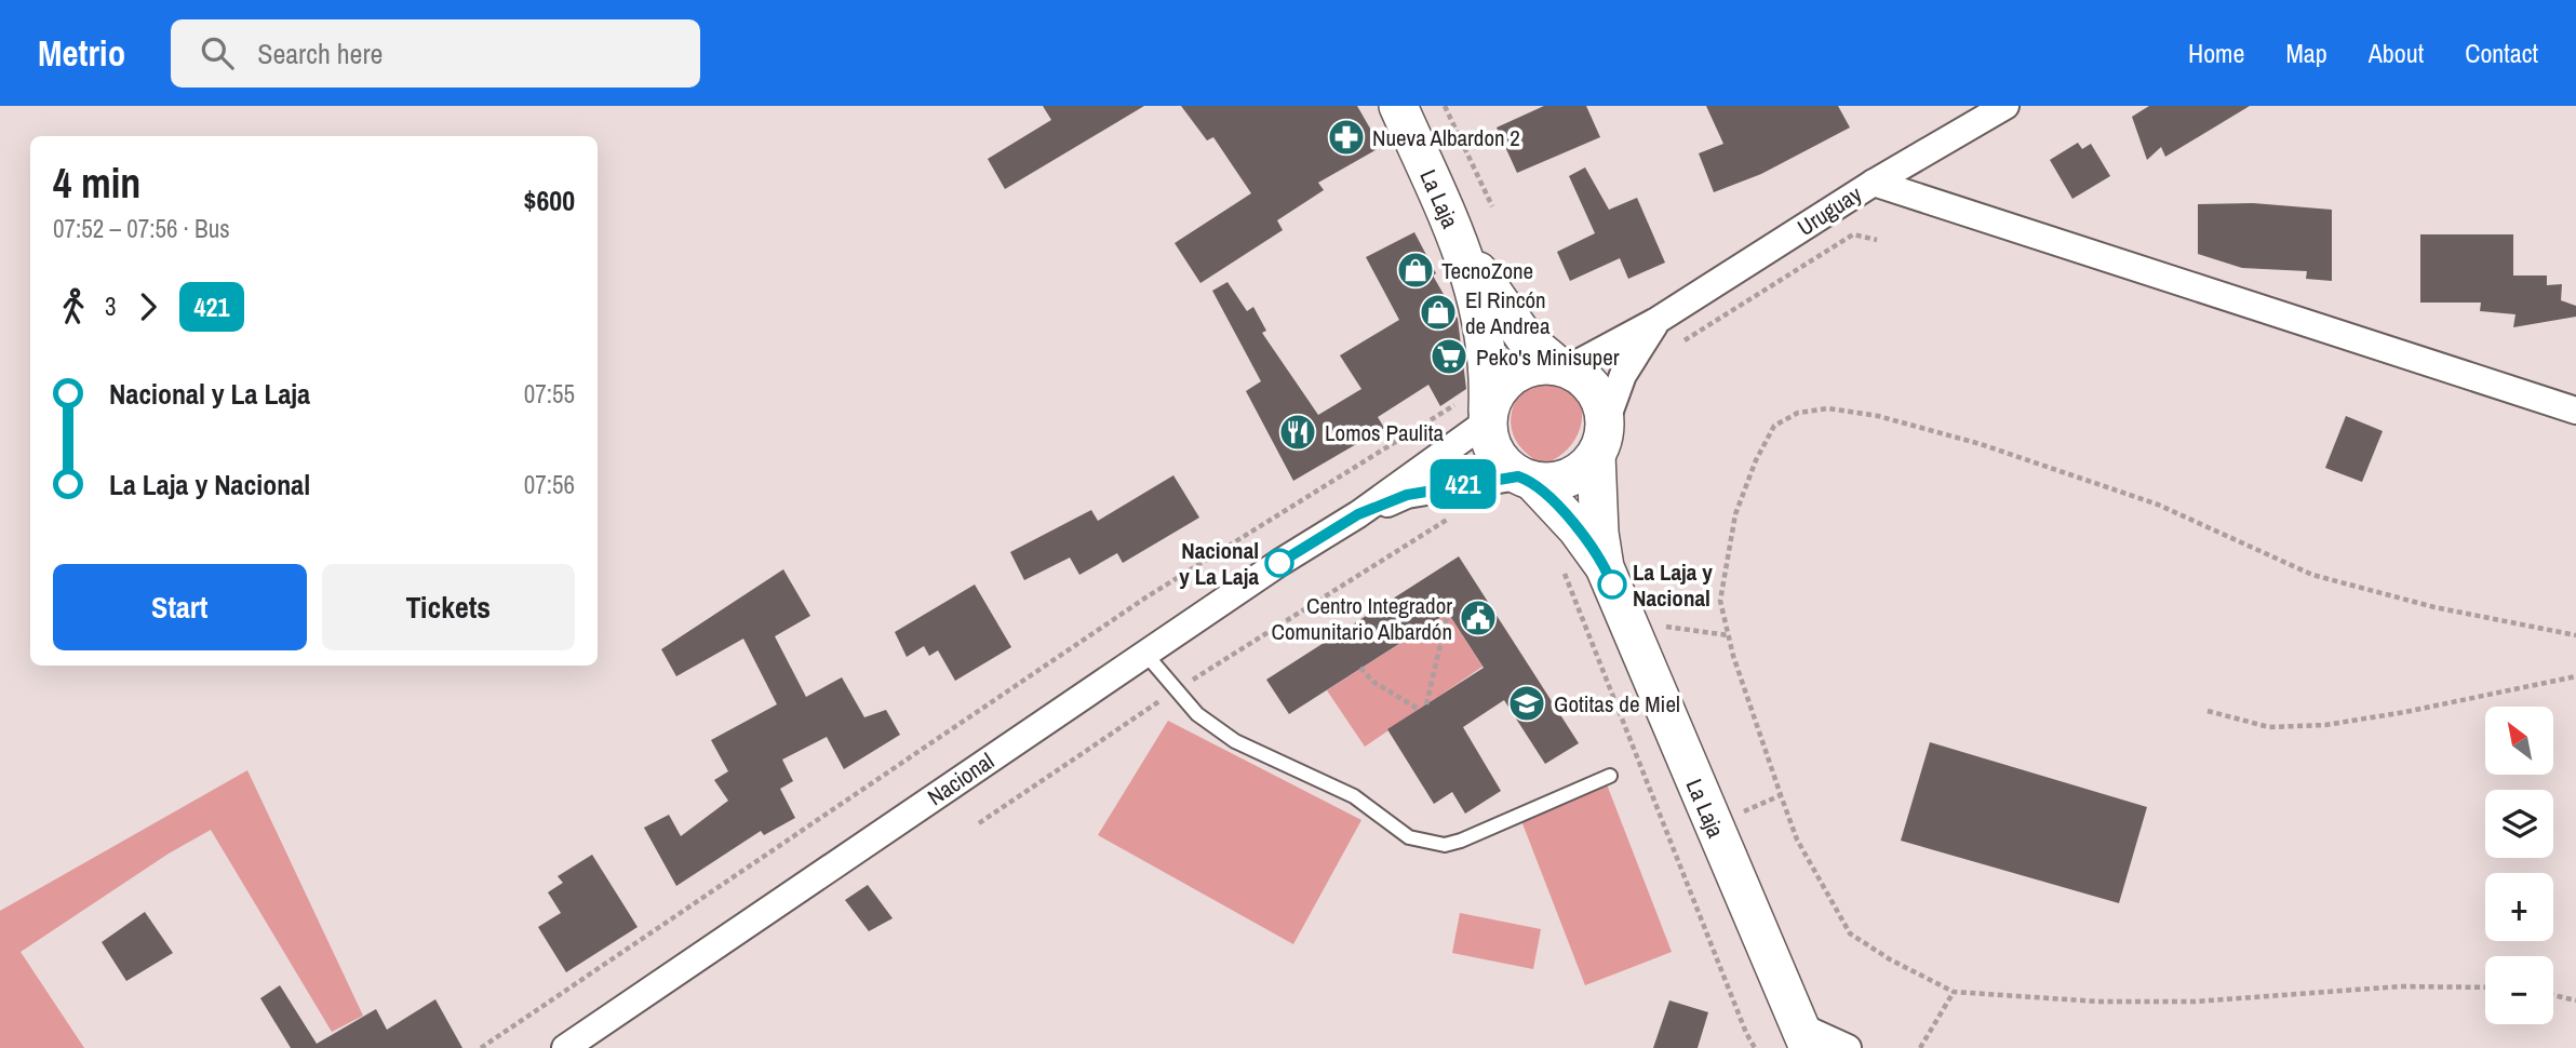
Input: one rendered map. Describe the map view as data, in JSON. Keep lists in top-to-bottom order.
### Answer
{
  "streets": {
    "main road": ["La Laja"],
    "street": ["Uruguay", "Nacional"]
  },
  "crossings": [
    ["La Laja", "Uruguay"],
    ["La Laja", "Nacional"],
    ["Uruguay", "Nacional"]
  ],
  "places": {
    "pharmacy": ["Nueva Albardon 2"],
    "shop": ["TecnoZone", "El Rincón de Andrea"],
    "supermarket": ["Peko's Minisuper"],
    "restaurant": ["Lomos Paulita"],
    "other": ["Nacional y La Laja", "La Laja y Nacional"],
    "public building": ["Centro Integrador Comunitario Albardón"],
    "school or university": ["Gotitas de Miel"]
  },
  "lines": ["bus line 421"],
  "north": "top left",
  "page": {
    "header": "Metrio",
    "search": "Search here",
    "nav": [
      "Home",
      "Map",
      "About",
      "Contact"
    ],
    "on_map": "421",
    "heading": ["4 min", "07:52 – 07:56 · Bus", "$600"],
    "legs": ["3", "421"],
    "list": [
      {
        "name": "Nacional y La Laja",
        "value": "07:55"
      },
      {
        "name": "La Laja y Nacional",
        "value": "07:56"
      }
    ],
    "buttons": ["Start", "Tickets"],
    "map_buttons": ["+", "−"]
  }
}
